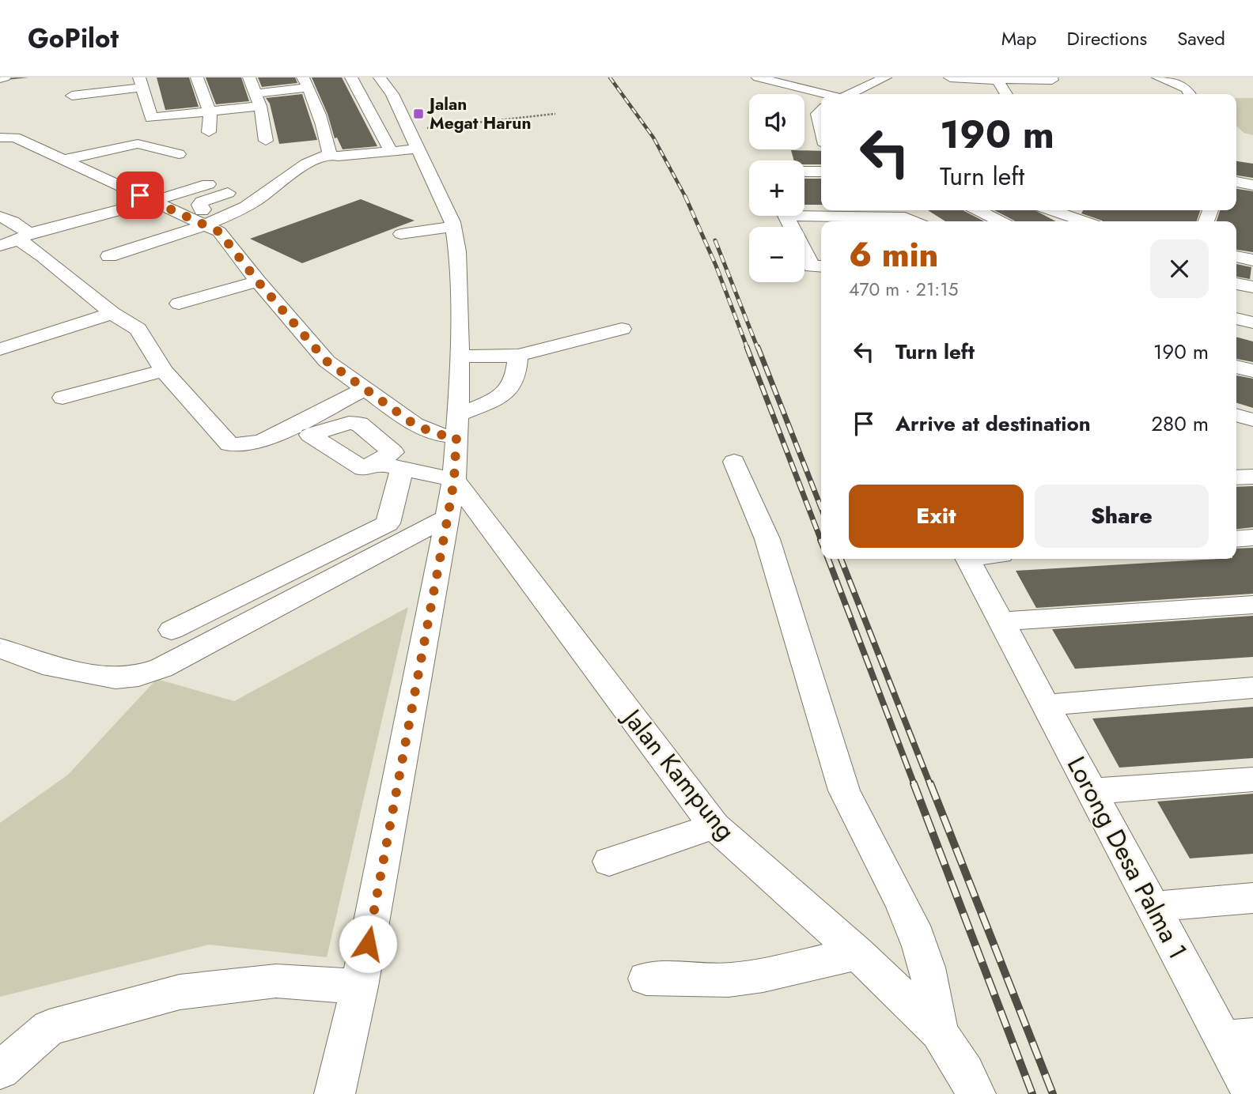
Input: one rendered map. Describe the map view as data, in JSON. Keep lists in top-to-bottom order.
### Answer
{
  "streets": {
    "street": ["Jalan Kampung", "Lorong Desa Palma 1"]
  },
  "places": {
    "transit": ["Jalan Megat Harun"]
  },
  "page": {
    "header": "GoPilot",
    "nav": ["Map", "Directions", "Saved"],
    "map_buttons": ["+", "−"],
    "turn": ["190 m", "Turn left"],
    "heading": ["6 min", "470 m · 21:15"],
    "list": [
      {
        "name": "Turn left",
        "value": "190 m"
      },
      {
        "name": "Arrive at destination",
        "value": "280 m"
      }
    ],
    "buttons": ["Exit", "Share"]
  }
}
